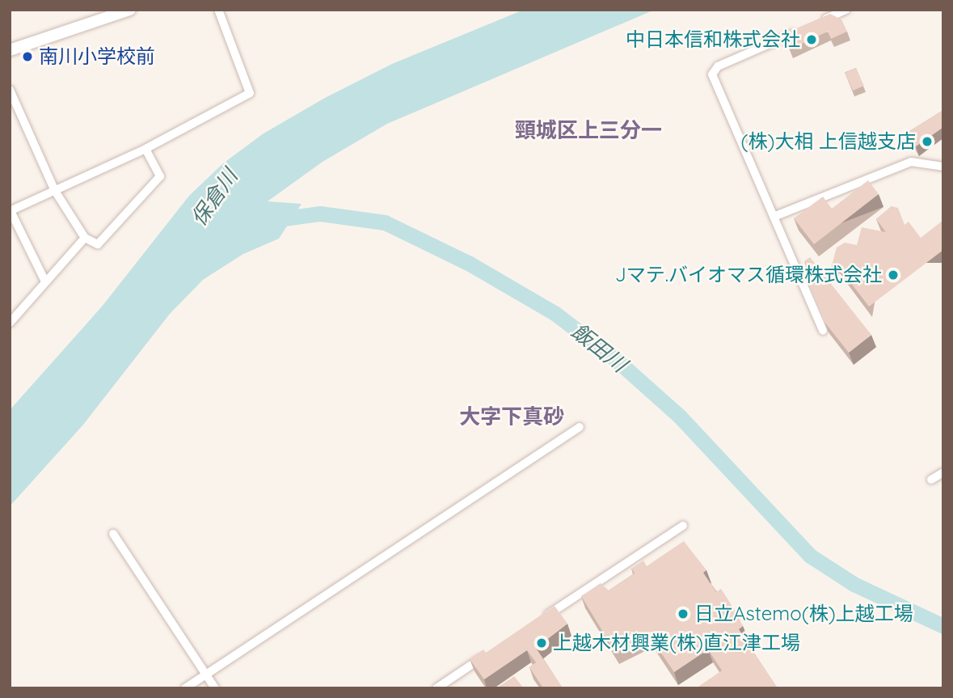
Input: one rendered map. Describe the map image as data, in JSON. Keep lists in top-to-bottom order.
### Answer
{
  "districts": ["頸城区上三分一", "大字下真砂"],
  "water": ["保倉川", "飯田川"],
  "places": [
    "中日本信和株式会社",
    "南川小学校前",
    "(株)大相 上信越支店",
    "Jマテ.バイオマス循環株式会社",
    "日立Astemo(株)上越工場",
    "上越木材興業(株)直江津工場"
  ]
}
